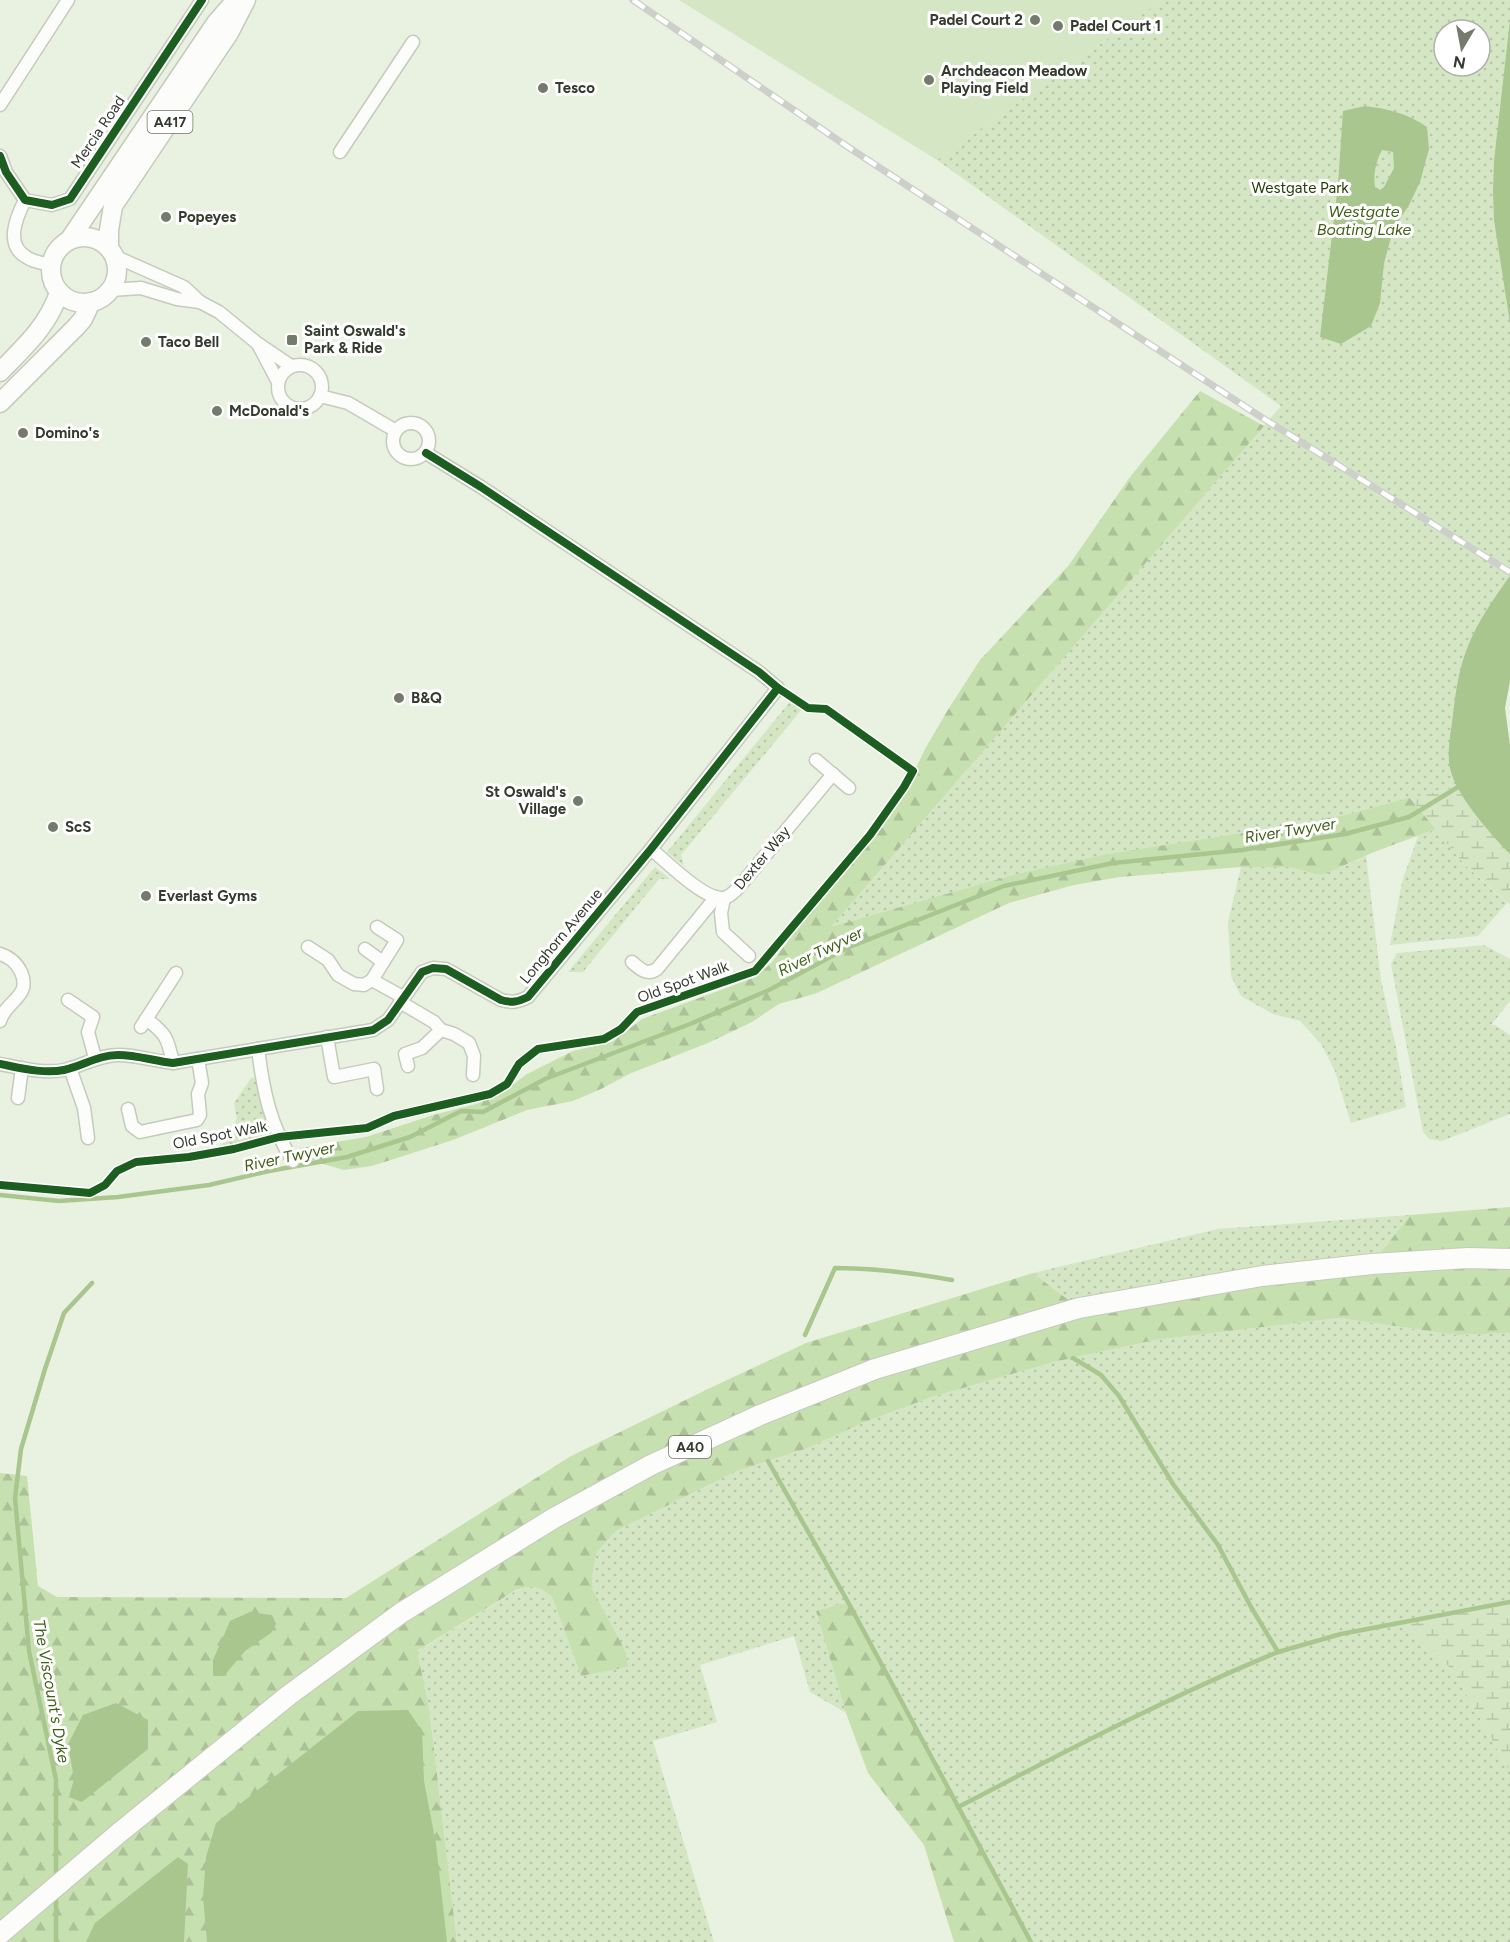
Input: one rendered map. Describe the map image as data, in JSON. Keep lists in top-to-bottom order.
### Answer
{
  "streets": {
    "highway": ["A40"],
    "main road": ["A417"],
    "street": ["Mercia Road", "Dexter Way", "Longhorn Avenue"],
    "cycle path": ["Old Spot Walk"]
  },
  "crossings": [
    ["Dexter Way", "Longhorn Avenue"]
  ],
  "water": ["Westgate Boating Lake", "River Twyver", "The Viscount's Dyke"],
  "parks": ["Westgate Park"],
  "places": {
    "other": [
      "Padel Court 2",
      "Padel Court 1",
      "Archdeacon Meadow Playing Field",
      "Tesco",
      "Popeyes",
      "Taco Bell",
      "McDonald's",
      "Domino's",
      "B&Q",
      "St Oswald's Village",
      "ScS",
      "Everlast Gyms"
    ],
    "transit": ["Saint Oswald's Park & Ride"]
  },
  "north": "bottom"
}
